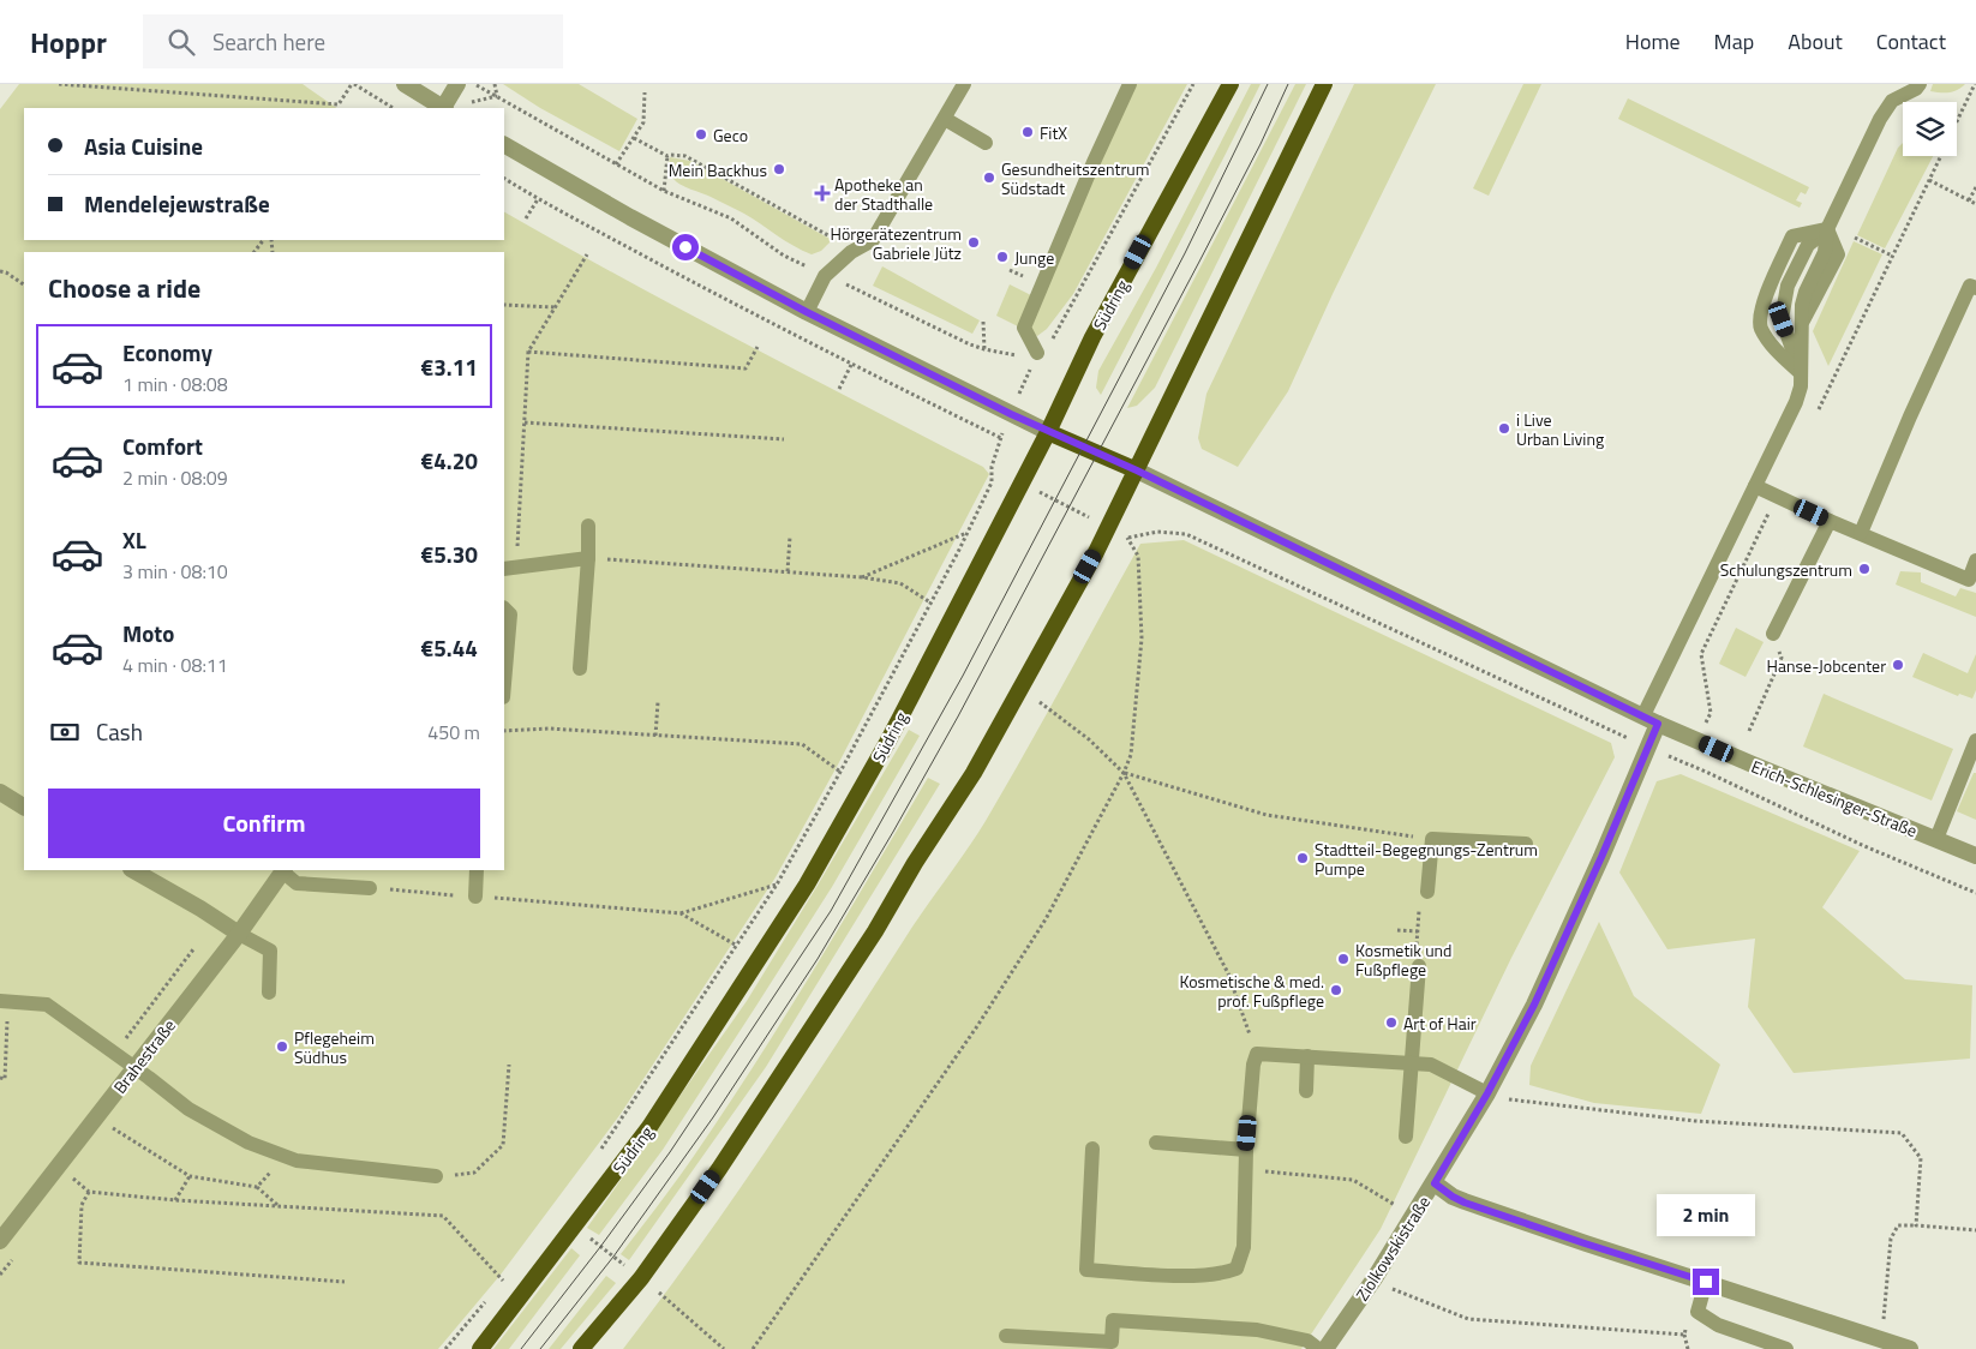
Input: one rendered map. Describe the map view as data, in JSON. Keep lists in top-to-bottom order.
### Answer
{
  "streets": {
    "main road": ["Südring", "Erich-Schlesinger-Straße"],
    "street": ["Brahestraße", "Ziolkowskistraße"]
  },
  "crossings": [
    ["Südring", "Erich-Schlesinger-Straße"],
    ["Erich-Schlesinger-Straße", "Ziolkowskistraße"]
  ],
  "places": {
    "other": [
      "FitX",
      "Geco",
      "Mein Backhus",
      "Gesundheitszentrum Südstadt",
      "Hörgerätezentrum Gabriele Jütz",
      "Junge",
      "i Live Urban Living",
      "Schulungszentrum",
      "Hanse-Jobcenter",
      "Stadtteil-Begegnungs-Zentrum Pumpe",
      "Kosmetik und Fußpflege",
      "Kosmetische & med. prof. Fußpflege",
      "Art of Hair",
      "Pflegeheim Südhus"
    ],
    "health": ["Apotheke an der Stadthalle"]
  },
  "page": {
    "header": "Hoppr",
    "search": "Search here",
    "nav": [
      "Home",
      "Map",
      "About",
      "Contact"
    ],
    "banner": ["Asia Cuisine", "Mendelejewstraße"],
    "heading": "Choose a ride",
    "list": [
      {
        "name": "Economy",
        "note": "1 min · 08:08",
        "value": "€3.11"
      },
      {
        "name": "Comfort",
        "note": "2 min · 08:09",
        "value": "€4.20"
      },
      {
        "name": "XL",
        "note": "3 min · 08:10",
        "value": "€5.30"
      },
      {
        "name": "Moto",
        "note": "4 min · 08:11",
        "value": "€5.44"
      }
    ],
    "pay": ["Cash", "450 m"],
    "buttons": "Confirm",
    "bubble": "2 min"
  }
}
